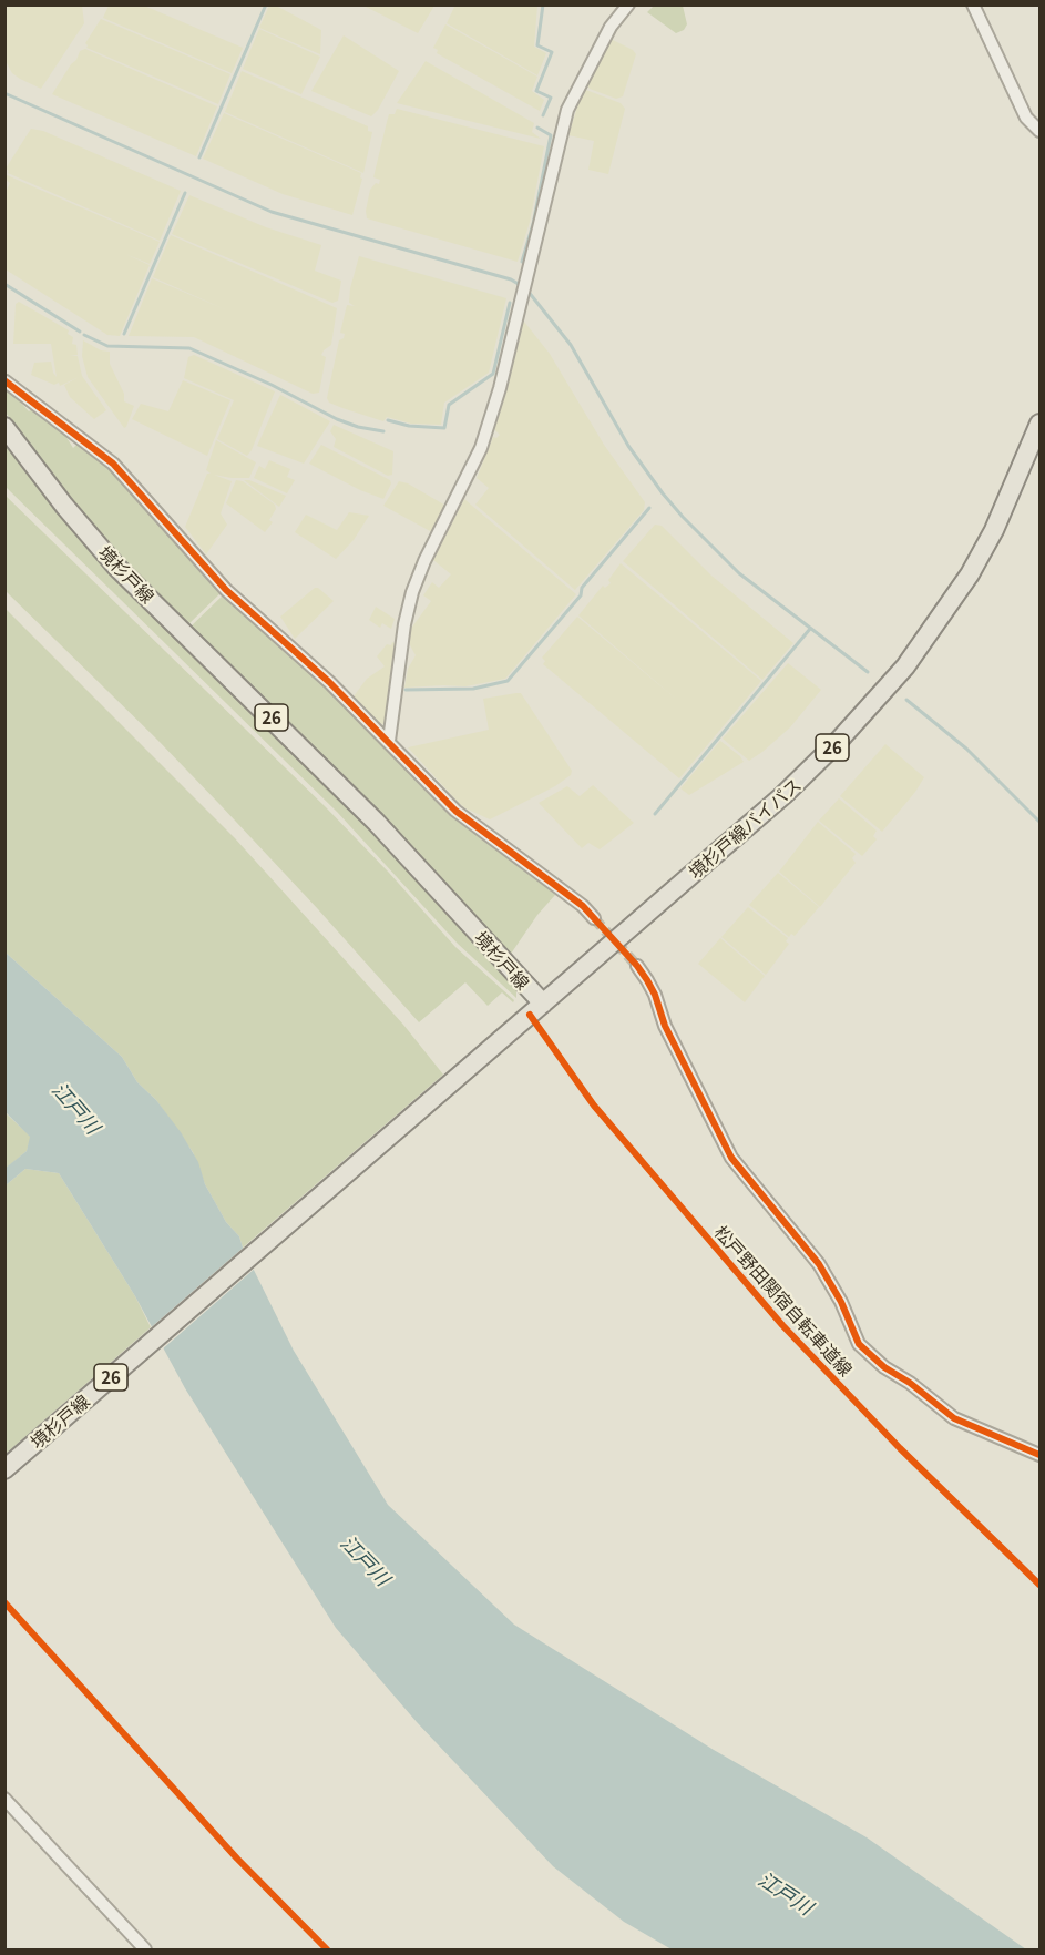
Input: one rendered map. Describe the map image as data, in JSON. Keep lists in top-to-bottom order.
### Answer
{
  "streets": {
    "main road": ["境杉戸線", "26", "境杉戸線バイパス"],
    "cycle path": ["松戸野田関宿自転車道線"]
  },
  "crossings": [
    ["境杉戸線", "境杉戸線バイパス"]
  ],
  "water": ["江戸川"]
}
